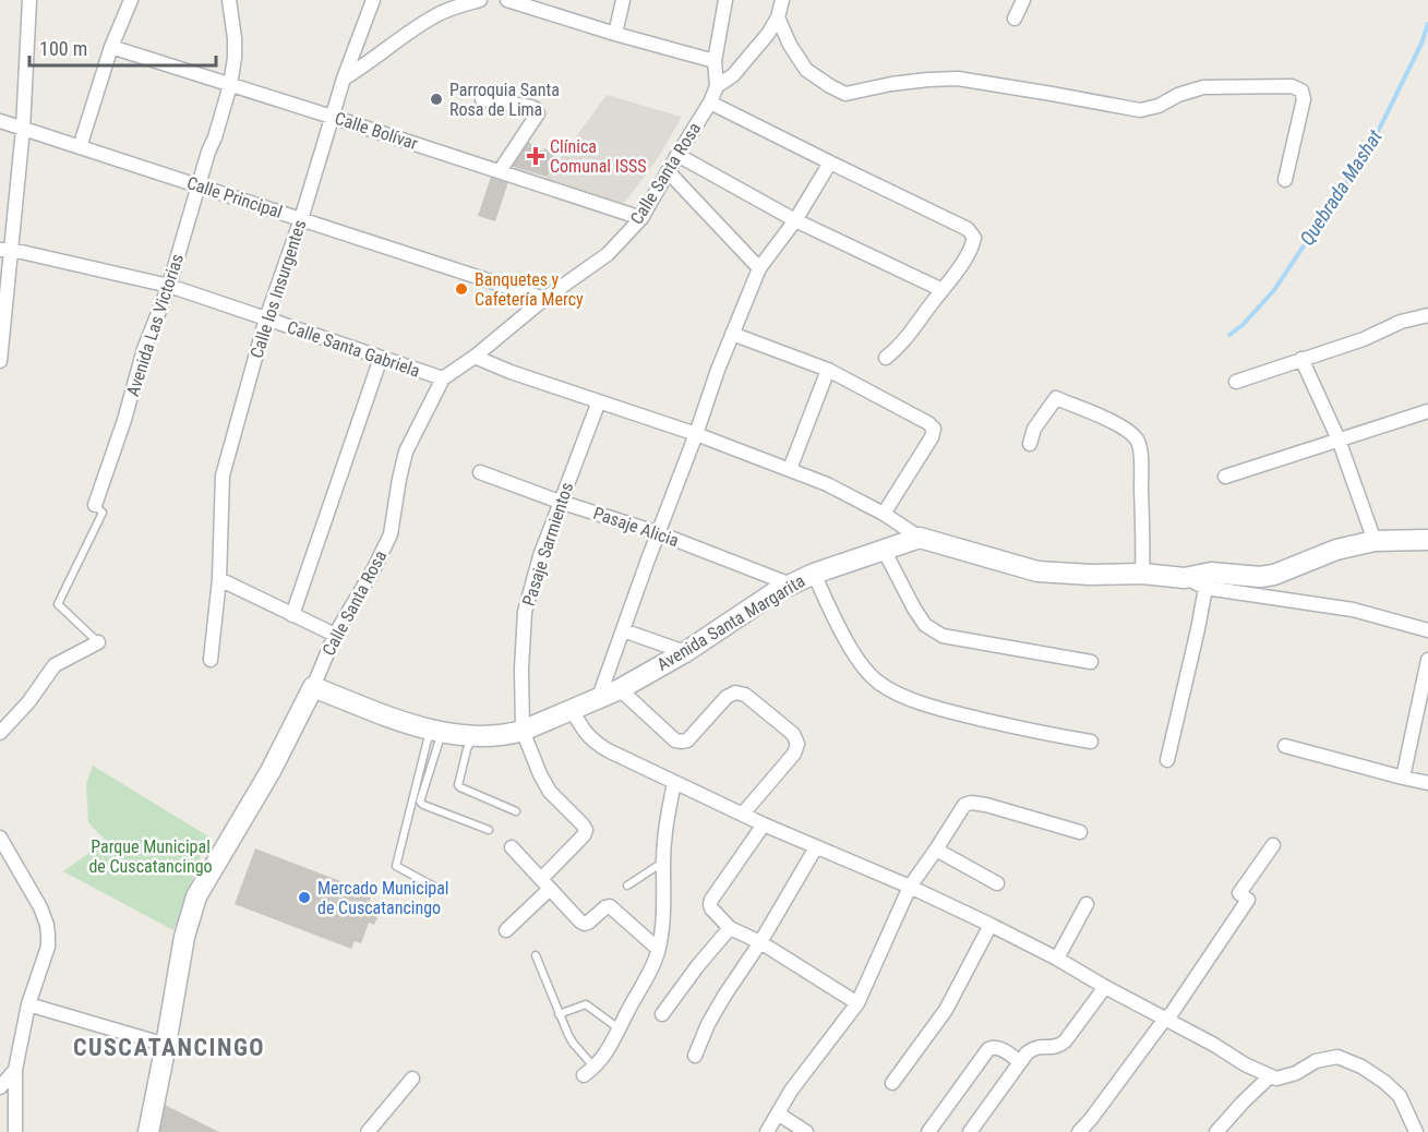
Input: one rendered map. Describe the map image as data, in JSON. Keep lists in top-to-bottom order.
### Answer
{
  "streets": {
    "street": [
      "Calle Bolívar",
      "Calle Santa Rosa",
      "Calle Principal",
      "Calle los Insurgentes",
      "Avenida Las Victorias",
      "Calle Santa Gabriela",
      "Pasaje Alicia",
      "Pasaje Sarmientos",
      "Avenida Santa Margarita"
    ]
  },
  "crossings": [
    ["Calle Bolívar", "Calle Santa Rosa"],
    ["Calle Bolívar", "Calle los Insurgentes"],
    ["Calle Bolívar", "Avenida Las Victorias"],
    ["Calle Santa Rosa", "Calle Principal"],
    ["Calle Santa Rosa", "Calle Santa Gabriela"],
    ["Calle Santa Rosa", "Avenida Santa Margarita"],
    ["Calle Principal", "Calle los Insurgentes"],
    ["Calle Principal", "Avenida Las Victorias"],
    ["Calle los Insurgentes", "Calle Santa Gabriela"],
    ["Avenida Las Victorias", "Calle Santa Gabriela"],
    ["Pasaje Alicia", "Pasaje Sarmientos"],
    ["Pasaje Alicia", "Avenida Santa Margarita"],
    ["Pasaje Sarmientos", "Avenida Santa Margarita"]
  ],
  "districts": ["CUSCATANCINGO"],
  "water": ["Quebrada Mashat"],
  "parks": ["Parque Municipal de Cuscatancingo"],
  "places": {
    "other": ["Parroquia Santa Rosa de Lima", "Banquetes y Cafetería Mercy", "Mercado Municipal de Cuscatancingo"],
    "health": ["Clínica Comunal ISSS"]
  },
  "scale_bar": "100 m"
}
